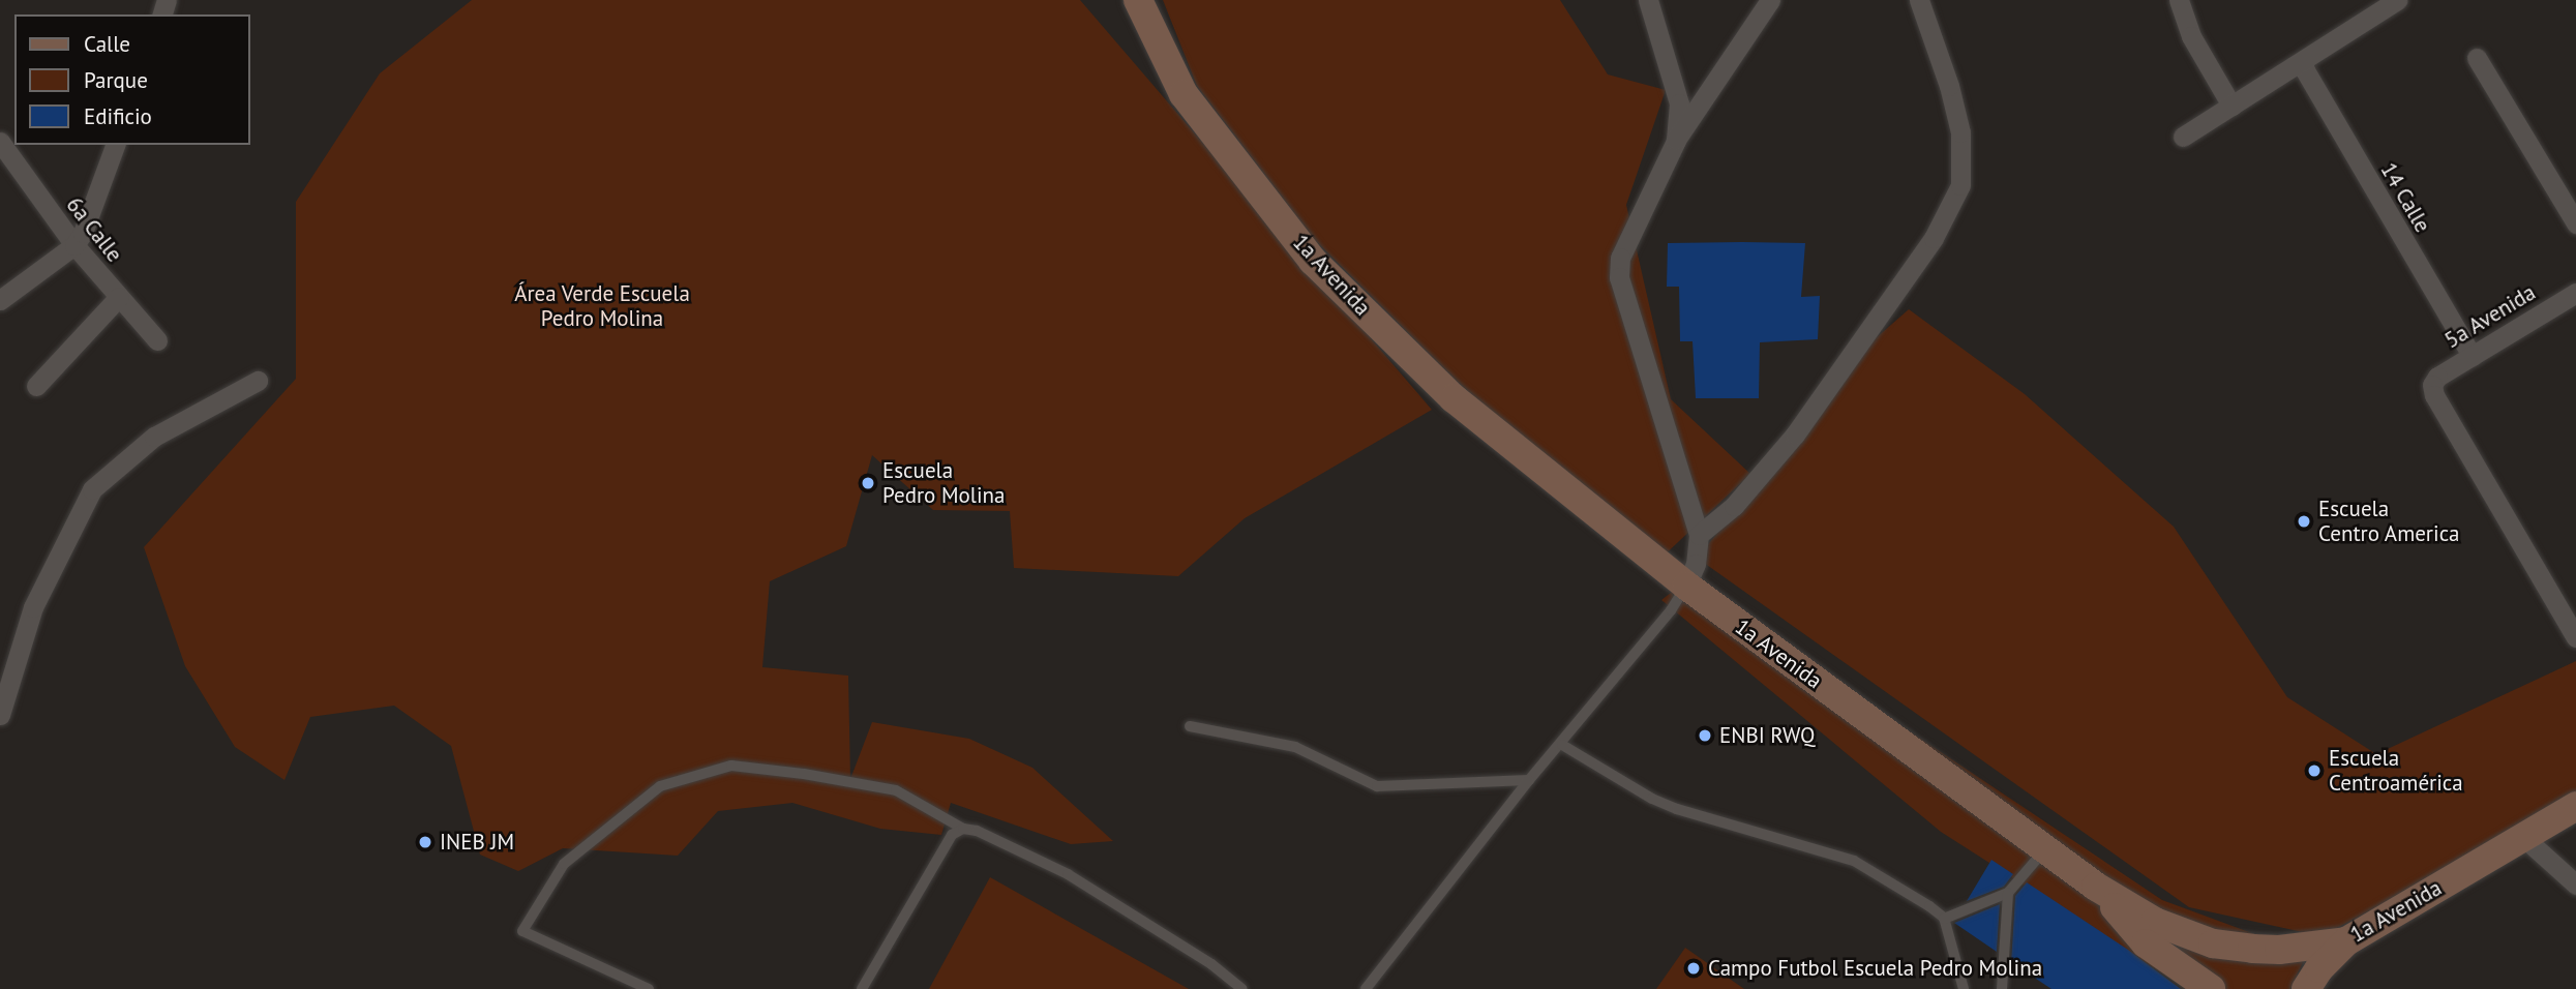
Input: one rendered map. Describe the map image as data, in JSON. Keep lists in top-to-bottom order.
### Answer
{
  "streets": {
    "main road": ["1a Avenida"],
    "street": ["14 Calle", "6a Calle", "5a Avenida"]
  },
  "crossings": [
    ["14 Calle", "5a Avenida"]
  ],
  "parks": ["Área Verde Escuela Pedro Molina"],
  "places": [
    "Escuela Pedro Molina",
    "Escuela Centro America",
    "ENBI RWQ",
    "Escuela Centroamérica",
    "INEB JM",
    "Campo Futbol Escuela Pedro Molina"
  ],
  "legend": ["Calle", "Parque", "Edificio"]
}
